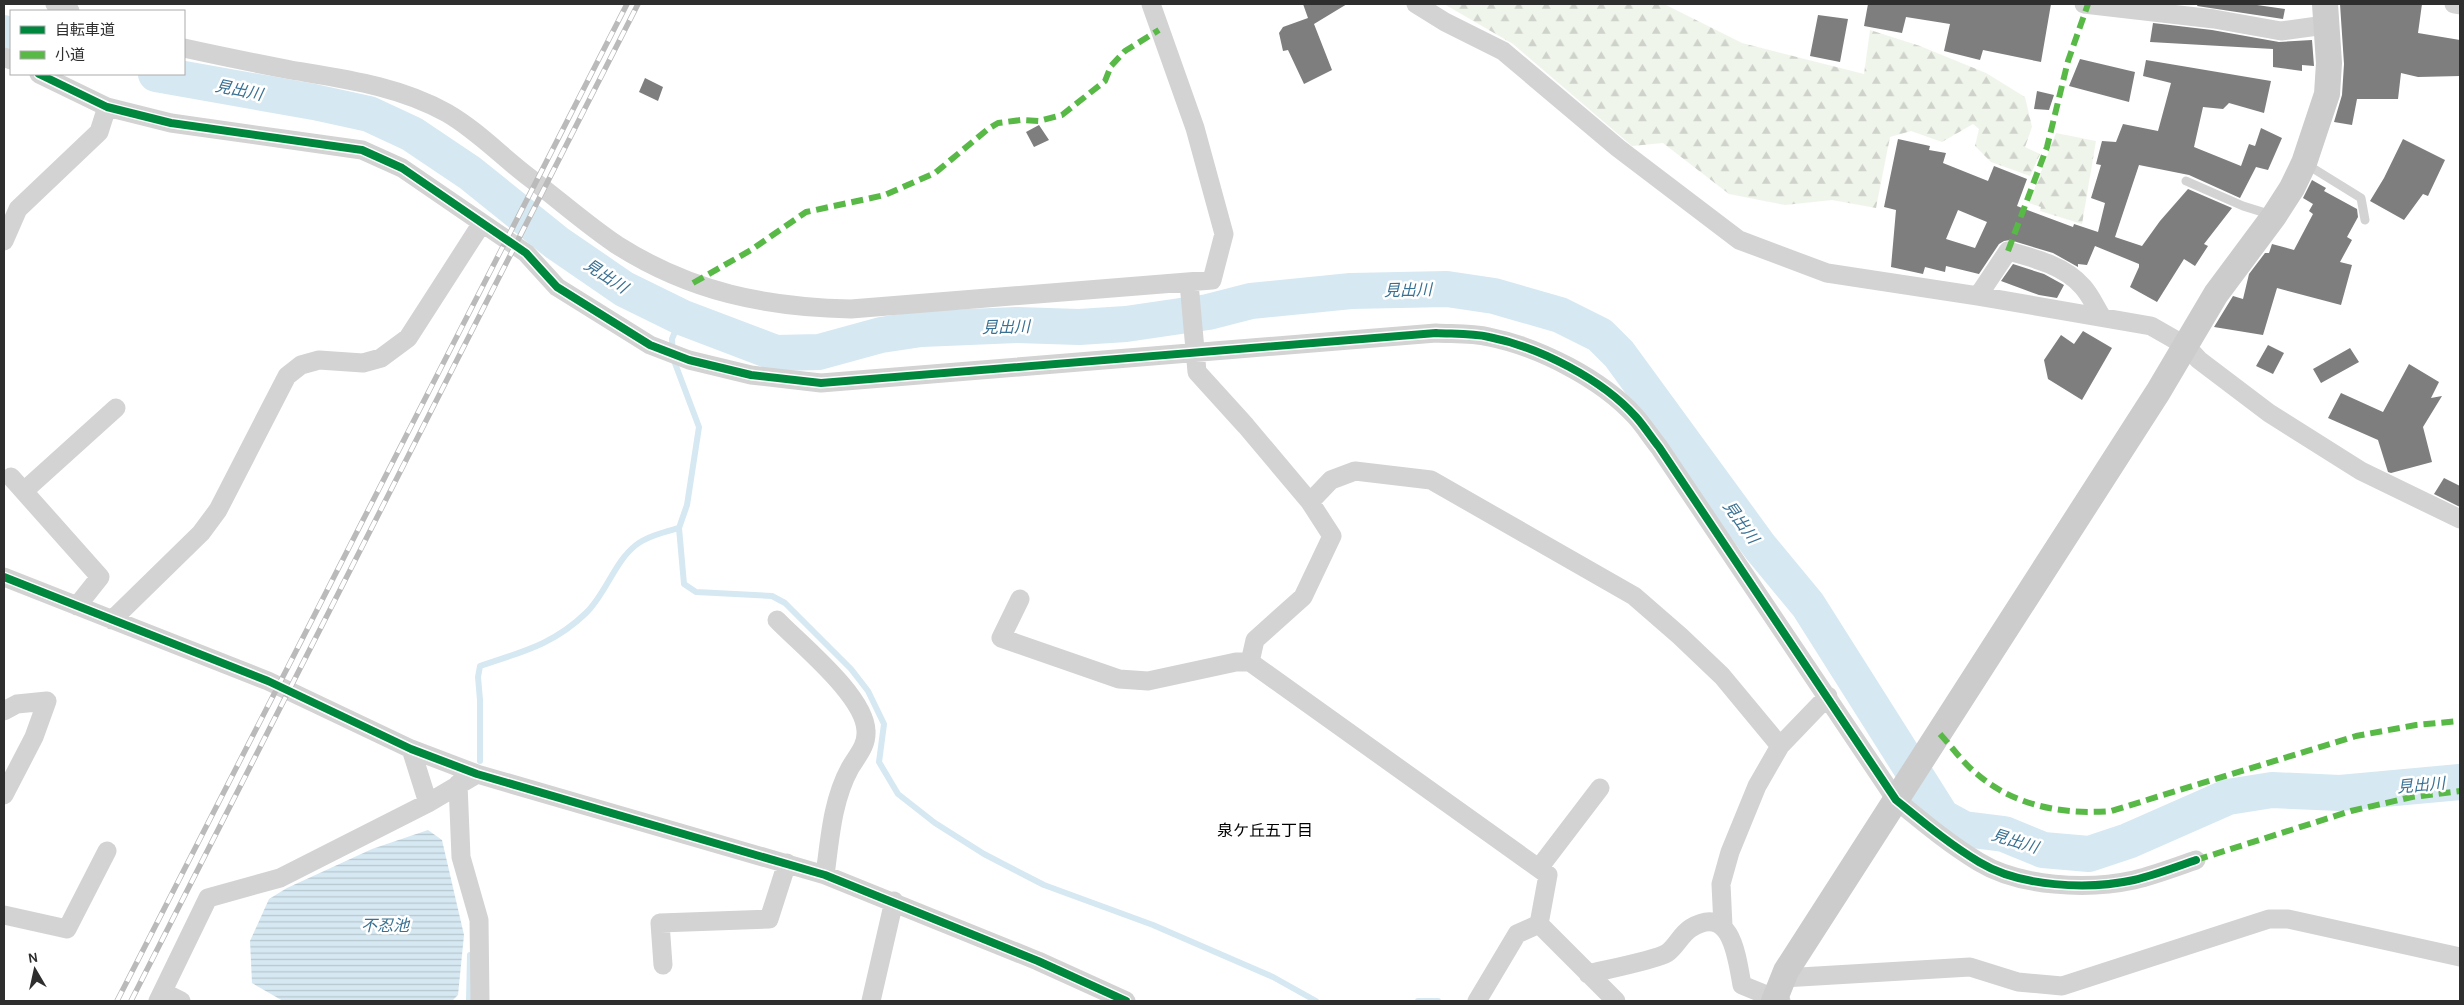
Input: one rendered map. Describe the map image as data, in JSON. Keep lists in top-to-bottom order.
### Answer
{
  "districts": ["泉ケ丘五丁目"],
  "water": ["見出川", "不忍池"],
  "legend": ["自転車道", "小道"],
  "north": "top"
}
